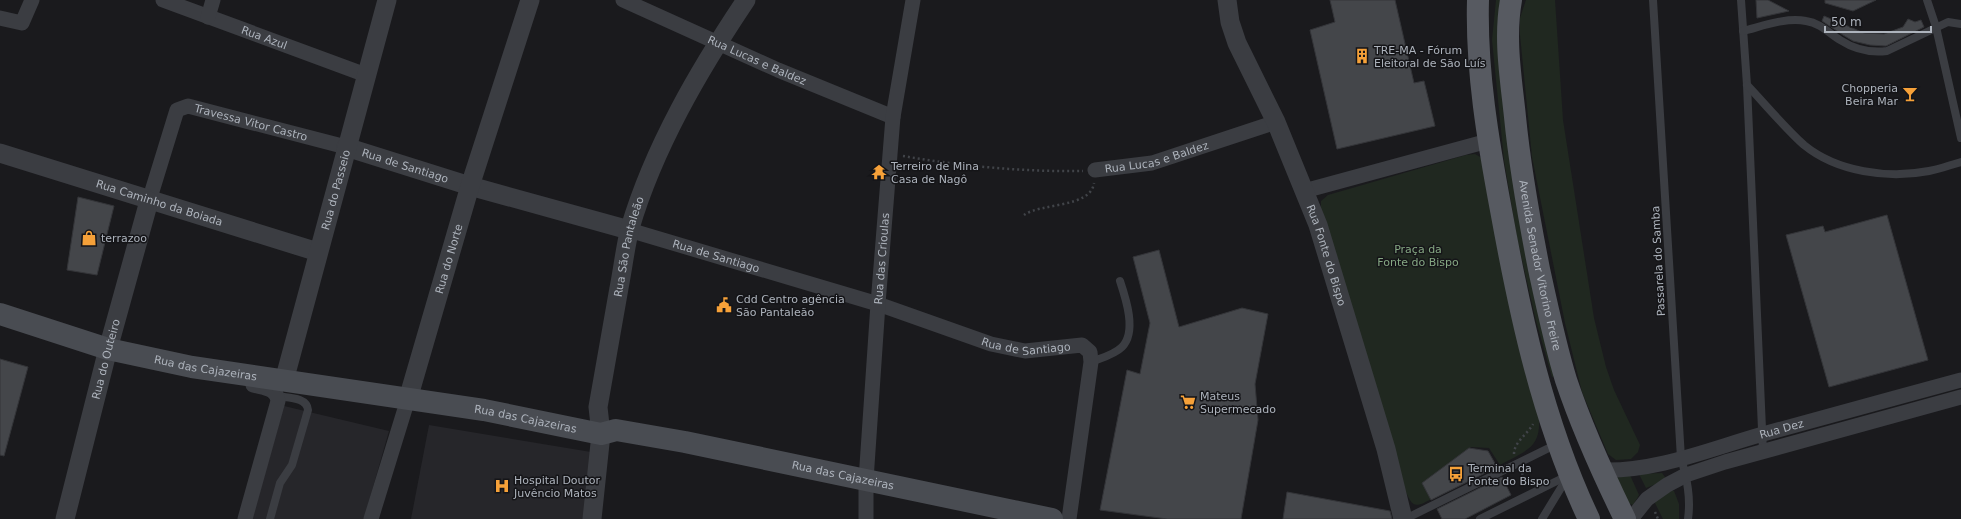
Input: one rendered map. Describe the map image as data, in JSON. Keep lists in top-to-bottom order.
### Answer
{
  "streets": {
    "main road": ["Avenida Senador Vitorino Freire", "Rua das Cajazeiras"],
    "street": [
      "Rua Azul",
      "Rua Lucas e Baldez",
      "Travessa Vitor Castro",
      "Rua de Santiago",
      "Rua do Passeio",
      "Rua Caminho da Boiada",
      "Rua São Pantaleão",
      "Rua Fonte do Bispo",
      "Rua do Norte",
      "Rua das Crioulas",
      "Rua do Outeiro",
      "Rua Dez"
    ],
    "lane": ["Passarela do Samba"]
  },
  "crossings": [
    ["Rua Azul", "Rua do Passeio"],
    ["Rua Lucas e Baldez", "Rua São Pantaleão"],
    ["Rua Lucas e Baldez", "Rua Fonte do Bispo"],
    ["Rua Lucas e Baldez", "Rua das Crioulas"],
    ["Travessa Vitor Castro", "Rua de Santiago"],
    ["Travessa Vitor Castro", "Rua do Passeio"],
    ["Travessa Vitor Castro", "Rua Caminho da Boiada"],
    ["Travessa Vitor Castro", "Rua do Outeiro"],
    ["Rua de Santiago", "Rua do Passeio"],
    ["Rua de Santiago", "Rua São Pantaleão"],
    ["Rua de Santiago", "Rua do Norte"],
    ["Rua de Santiago", "Rua das Crioulas"],
    ["Rua do Passeio", "Rua Caminho da Boiada"],
    ["Rua do Passeio", "Rua das Cajazeiras"],
    ["Rua Caminho da Boiada", "Rua do Outeiro"],
    ["Rua São Pantaleão", "Rua das Cajazeiras"],
    ["Rua do Norte", "Rua das Cajazeiras"],
    ["Rua das Crioulas", "Rua das Cajazeiras"],
    ["Passarela do Samba", "Rua Dez"],
    ["Avenida Senador Vitorino Freire", "Rua Dez"],
    ["Rua do Outeiro", "Rua das Cajazeiras"]
  ],
  "parks": ["Praça da Fonte do Bispo"],
  "places": {
    "building": ["TRE-MA - Fórum Eleitoral de São Luís"],
    "bar": ["Chopperia Beira Mar"],
    "temple": ["Terreiro de Mina Casa de Nagô"],
    "shop": ["terrazoo"],
    "public building": ["Cdd Centro agência São Pantaleão"],
    "supermarket": ["Mateus Supermecado"],
    "bus stop": ["Terminal da Fonte do Bispo"],
    "hospital": ["Hospital Doutor Juvêncio Matos"]
  },
  "scale_bar": "50 m"
}
